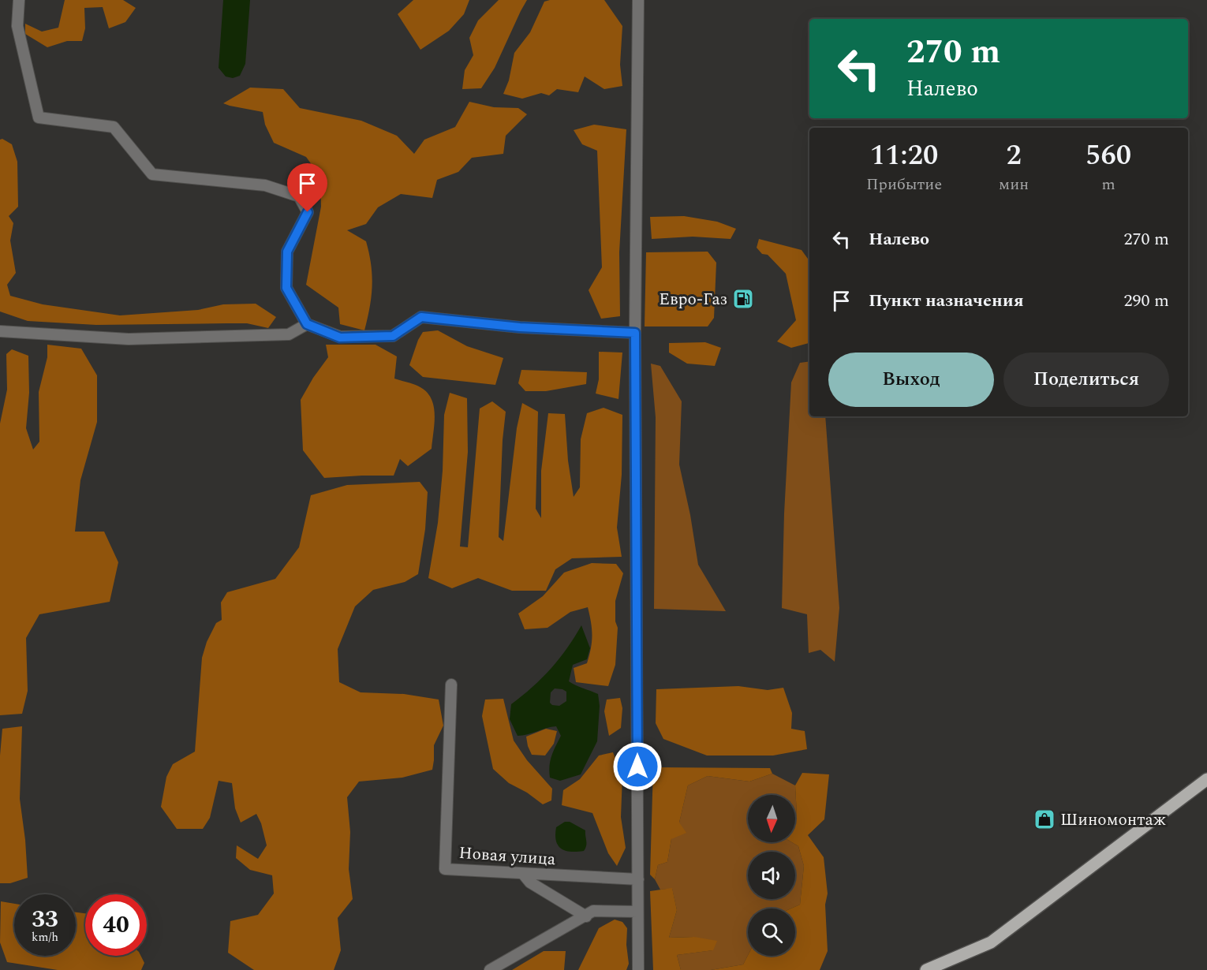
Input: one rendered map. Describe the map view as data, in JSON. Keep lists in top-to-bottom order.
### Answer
{
  "streets": {
    "street": ["Новая улица"]
  },
  "places": {
    "fuel station": ["Евро-Газ"],
    "shop": ["Шиномонтаж"]
  },
  "north": "bottom",
  "page": {
    "turn": ["270 m", "Налево"],
    "eta": [
      "11:20",
      "Прибытие",
      "2",
      "мин",
      "560",
      "m"
    ],
    "list": [
      {
        "name": "Налево",
        "value": "270 m"
      },
      {
        "name": "Пункт назначения",
        "value": "290 m"
      }
    ],
    "buttons": ["Выход", "Поделиться"],
    "speed": "33 km/h",
    "limit": "40"
  }
}
